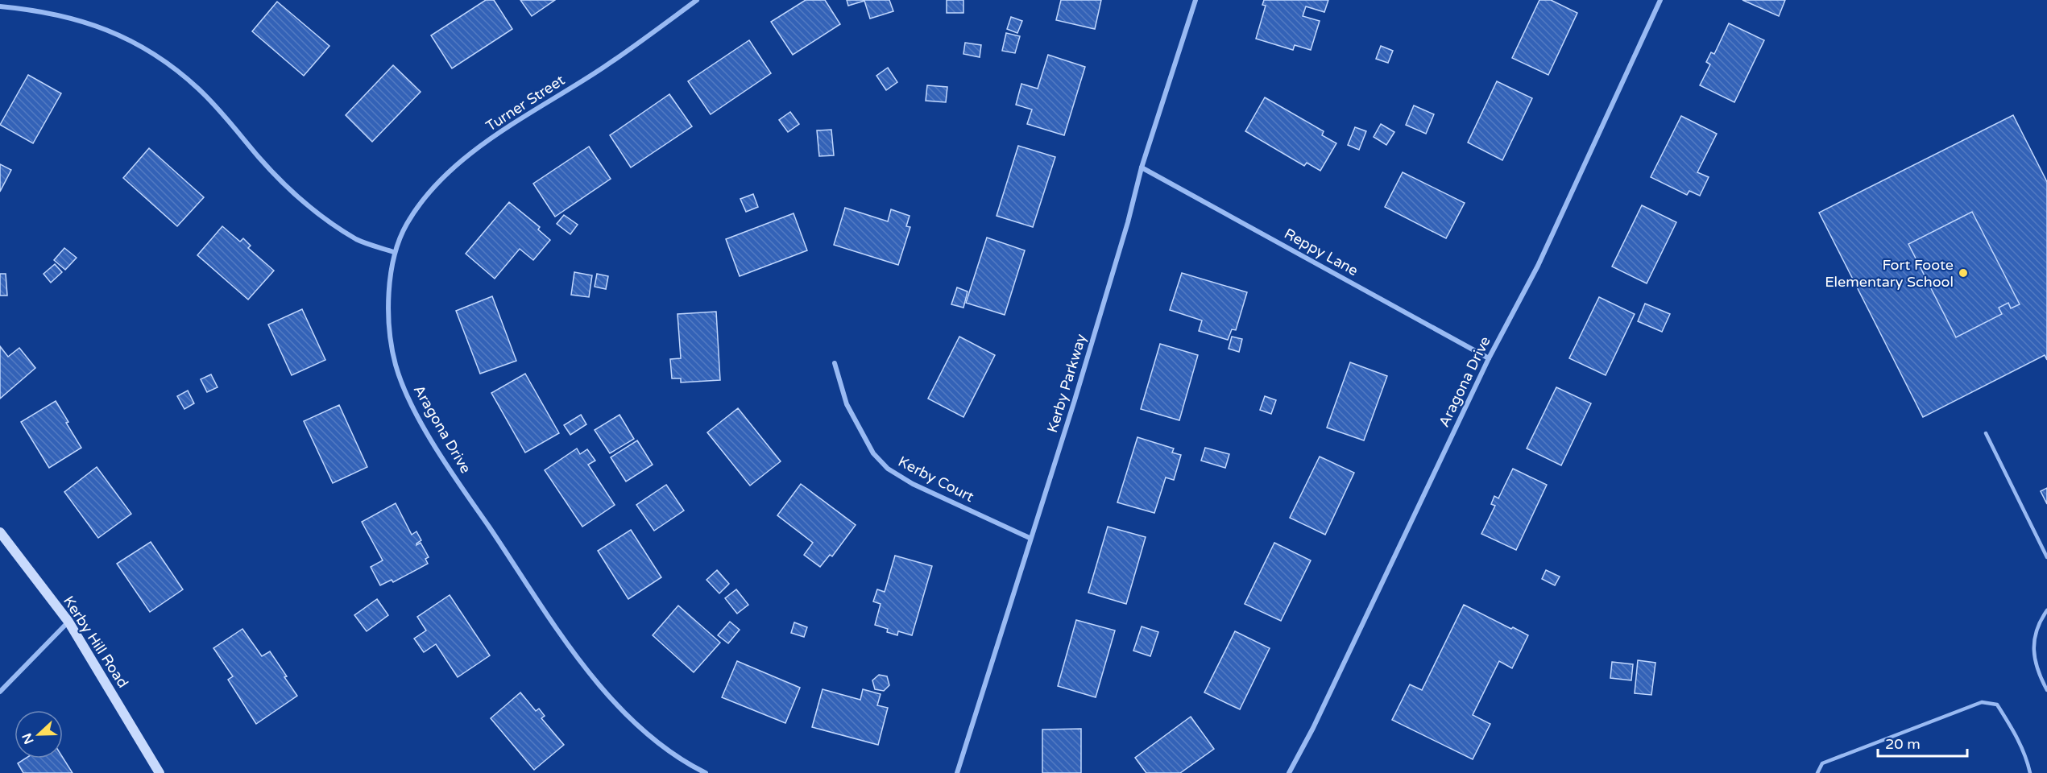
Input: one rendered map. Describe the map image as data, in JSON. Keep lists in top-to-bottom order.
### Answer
{
  "streets": {
    "main road": ["Kerby Hill Road"],
    "street": [
      "Turner Street",
      "Reppy Lane",
      "Aragona Drive",
      "Kerby Parkway",
      "Kerby Court"
    ]
  },
  "crossings": [
    ["Turner Street", "Aragona Drive"],
    ["Reppy Lane", "Aragona Drive"],
    ["Reppy Lane", "Kerby Parkway"],
    ["Kerby Parkway", "Kerby Court"]
  ],
  "places": ["Fort Foote Elementary School"],
  "scale_bar": "20 m",
  "north": "left"
}
